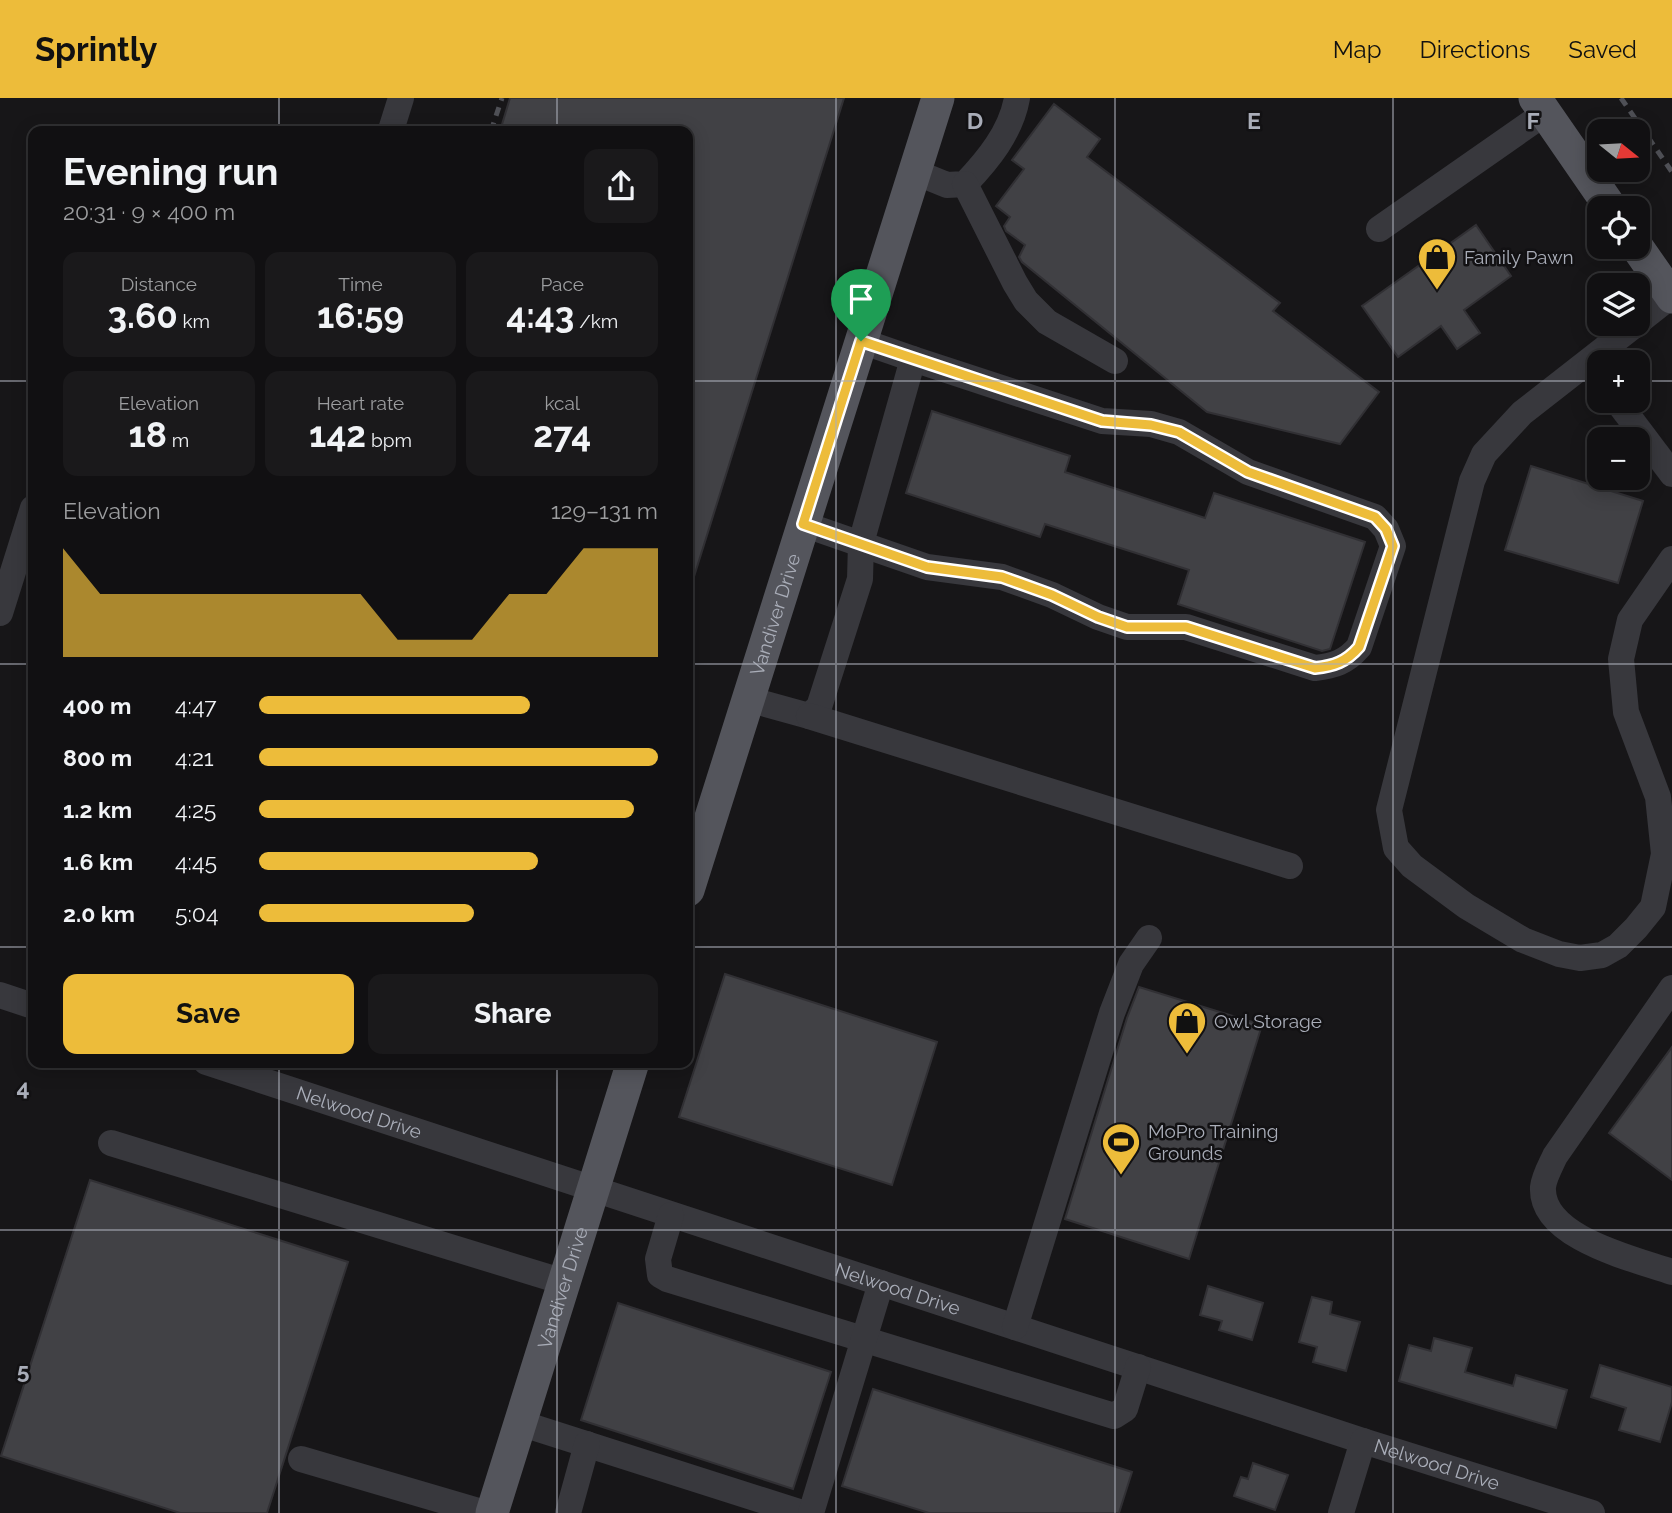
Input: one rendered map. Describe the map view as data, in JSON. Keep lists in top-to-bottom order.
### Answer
{
  "streets": {
    "main road": ["Vandiver Drive"],
    "street": ["Nelwood Drive"]
  },
  "crossings": [
    ["Vandiver Drive", "Nelwood Drive"]
  ],
  "places": {
    "shop": ["Family Pawn", "Owl Storage"],
    "sports": ["MoPro Training Grounds"]
  },
  "north": "right",
  "page": {
    "header": "Sprintly",
    "nav": ["Map", "Directions", "Saved"],
    "map_buttons": ["+", "−"],
    "heading": ["Evening run", "20:31 · 9 × 400 m"],
    "stats": [
      ["Distance", "3.60 km"],
      ["Time", "16:59"],
      ["Pace", "4:43 /km"],
      ["Elevation", "18 m"],
      ["Heart rate", "142 bpm"],
      ["kcal", "274"]
    ],
    "chart": ["Elevation", "129–131 m"],
    "list": [
      {
        "name": "400 m",
        "note": "4:47"
      },
      {
        "name": "800 m",
        "note": "4:21"
      },
      {
        "name": "1.2 km",
        "note": "4:25"
      },
      {
        "name": "1.6 km",
        "note": "4:45"
      },
      {
        "name": "2.0 km",
        "note": "5:04"
      }
    ],
    "buttons": ["Save", "Share"]
  },
  "grid": {
    "columns": ["D", "E", "F"],
    "rows": ["4", "5"]
  }
}
